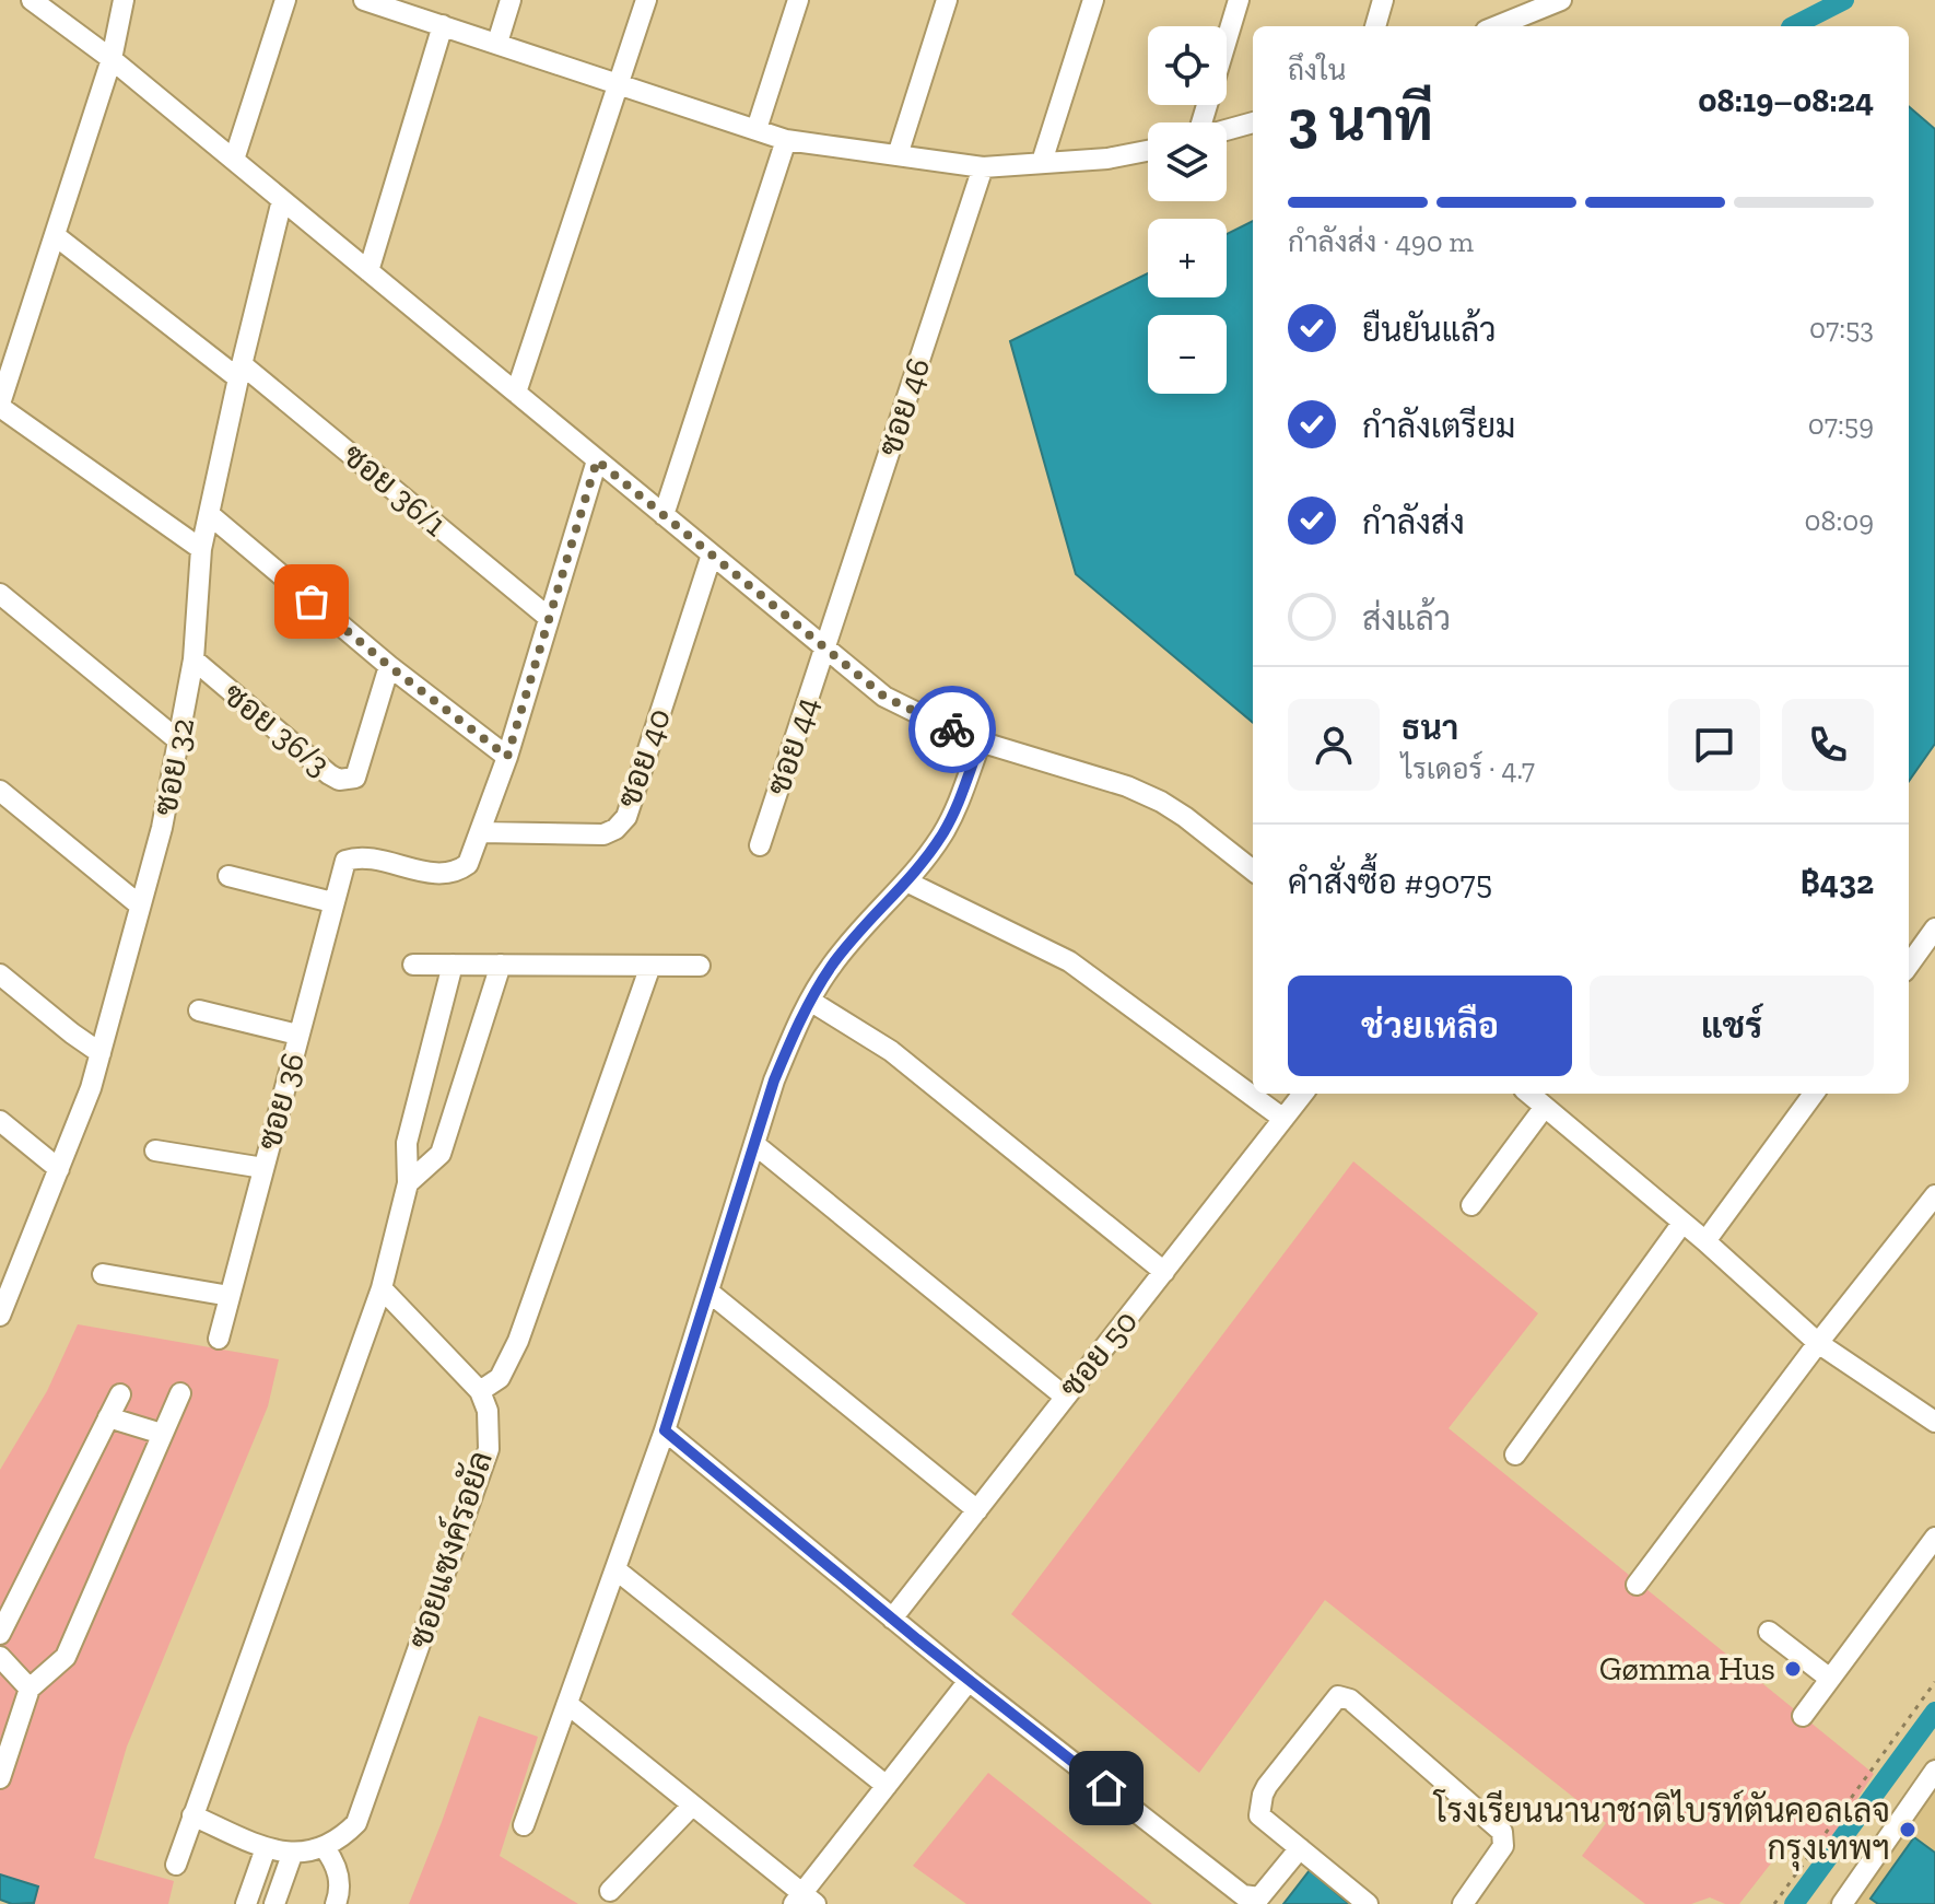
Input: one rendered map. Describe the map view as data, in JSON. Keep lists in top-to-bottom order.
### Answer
{
  "streets": {
    "street": [
      "ซอย 46",
      "ซอย 36/1",
      "ซอย 36/3",
      "ซอย 44",
      "ซอย 40",
      "ซอย 32",
      "ซอย 36",
      "ซอย 50",
      "ซอยแซงค์รอยัล"
    ]
  },
  "crossings": [
    ["ซอย 46", "ซอย 44"],
    ["ซอย 36/1", "ซอย 32"],
    ["ซอย 36/1", "ซอย 36"],
    ["ซอย 36/3", "ซอย 32"],
    ["ซอย 40", "ซอย 36"]
  ],
  "places": ["Gømma Hus", "โรงเรียนนานาชาติไบรท์ตันคอลเลจ กรุงเทพฯ"],
  "page": {
    "map_buttons": ["+", "−"],
    "heading": ["3 นาที", "ถึงใน", "08:19–08:24"],
    "panel": [
      "ธนา",
      "ไรเดอร์ · 4.7",
      "คำสั่งซื้อ #9075",
      "฿432"
    ],
    "bar": "กำลังส่ง · 490 m",
    "list": [
      ["ยืนยันแล้ว", "07:53"],
      ["กำลังเตรียม", "07:59"],
      ["กำลังส่ง", "08:09"],
      "ส่งแล้ว"
    ],
    "buttons": ["ช่วยเหลือ", "แชร์"]
  }
}
